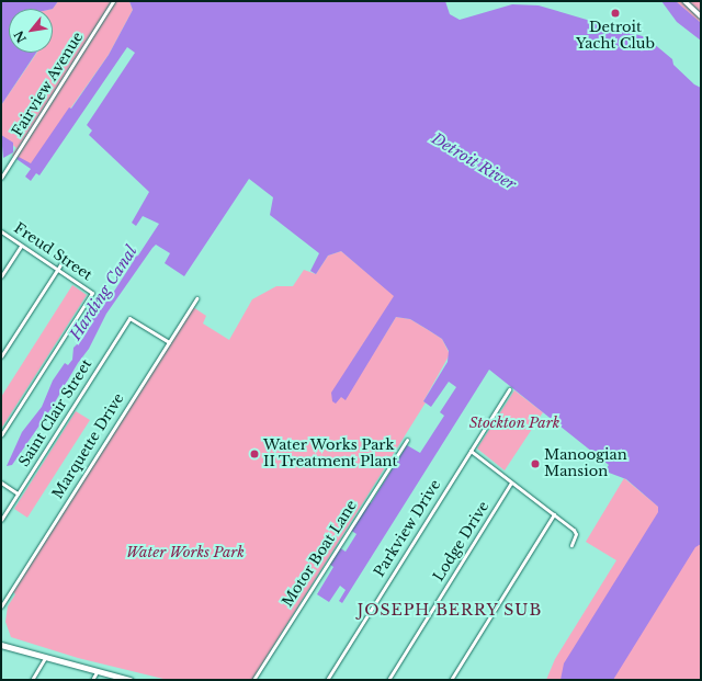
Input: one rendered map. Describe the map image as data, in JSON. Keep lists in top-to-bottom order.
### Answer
{
  "streets": {
    "street": [
      "Fairview Avenue",
      "Freud Street",
      "Saint Clair Street",
      "Marquette Drive",
      "Parkview Drive",
      "Lodge Drive",
      "Motor Boat Lane"
    ]
  },
  "crossings": [
    ["Saint Clair Street", "Marquette Drive"]
  ],
  "districts": ["JOSEPH BERRY SUB"],
  "water": ["Detroit River", "Harding Canal"],
  "parks": ["Stockton Park", "Water Works Park"],
  "places": ["Detroit Yacht Club", "Water Works Park II Treatment Plant", "Manoogian Mansion"],
  "north": "bottom left"
}
